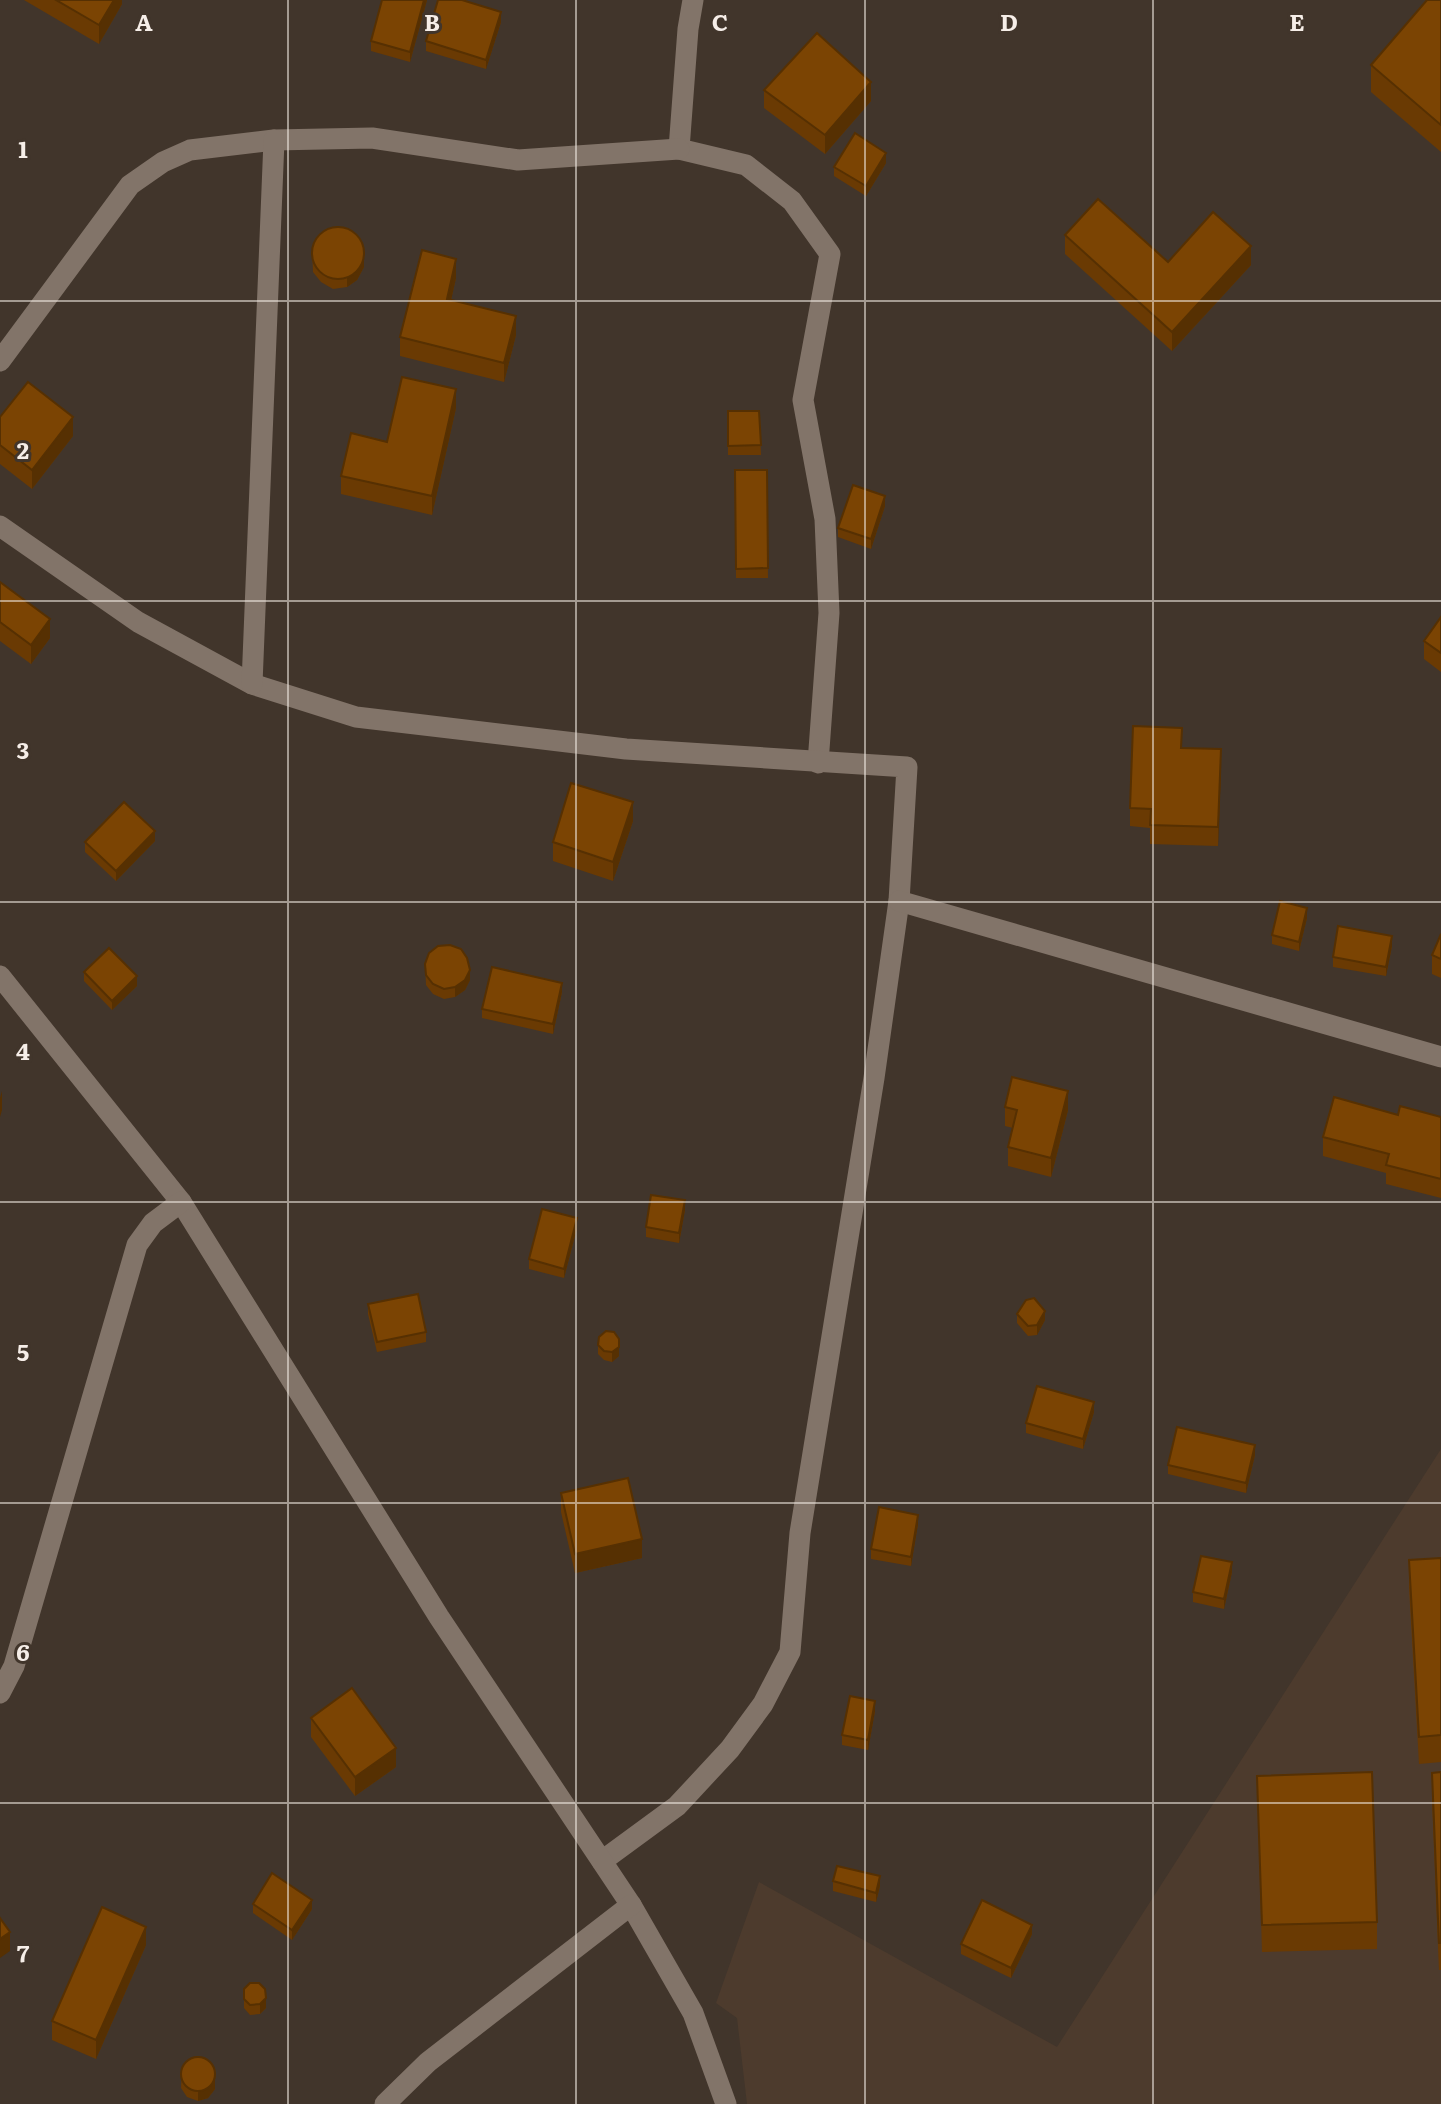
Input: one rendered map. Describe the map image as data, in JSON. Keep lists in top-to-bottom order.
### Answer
{
  "grid": {
    "columns": [
      "A",
      "B",
      "C",
      "D",
      "E"
    ],
    "rows": [
      "1",
      "2",
      "3",
      "4",
      "5",
      "6",
      "7"
    ]
  }
}
